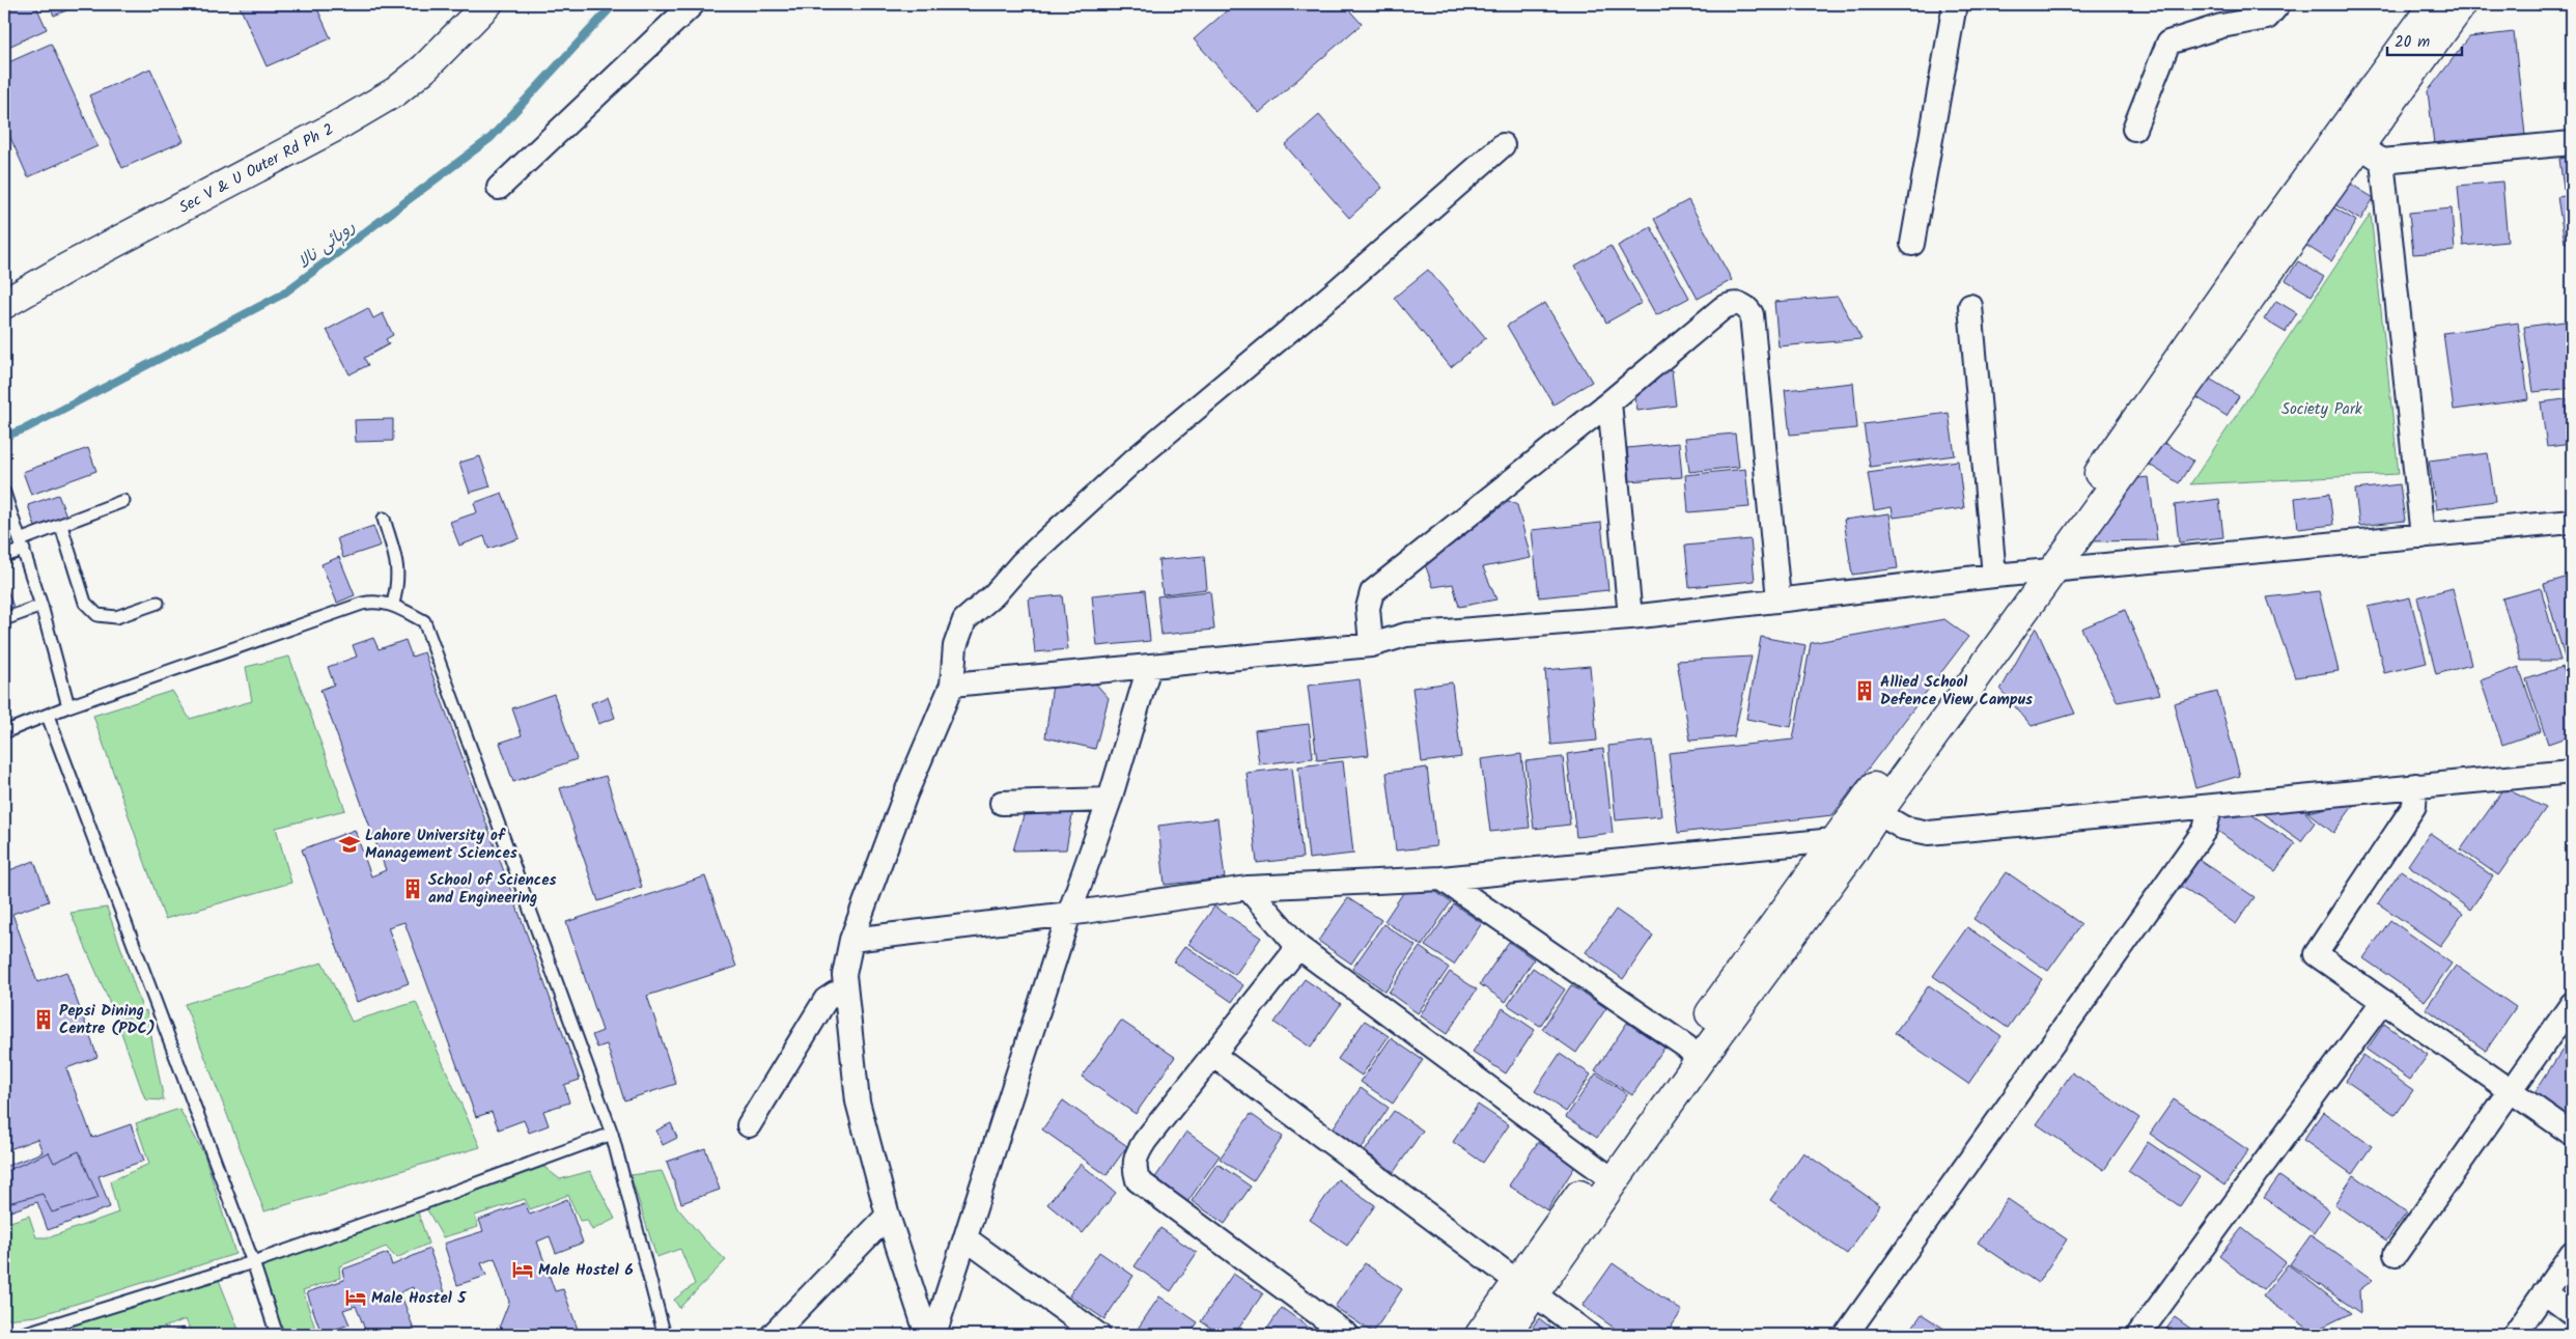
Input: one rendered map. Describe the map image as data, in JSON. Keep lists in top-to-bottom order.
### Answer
{
  "streets": {
    "street": ["Sec V & U Outer Rd Ph 2"]
  },
  "water": ["روہائی نالا"],
  "parks": ["Society Park"],
  "places": {
    "building": ["Allied School Defence View Campus", "School of Sciences and Engineering", "Pepsi Dining Centre (PDC)"],
    "school or university": ["Lahore University of Management Sciences"],
    "hotel": ["Male Hostel 6", "Male Hostel 5"]
  },
  "scale_bar": "20 m"
}
